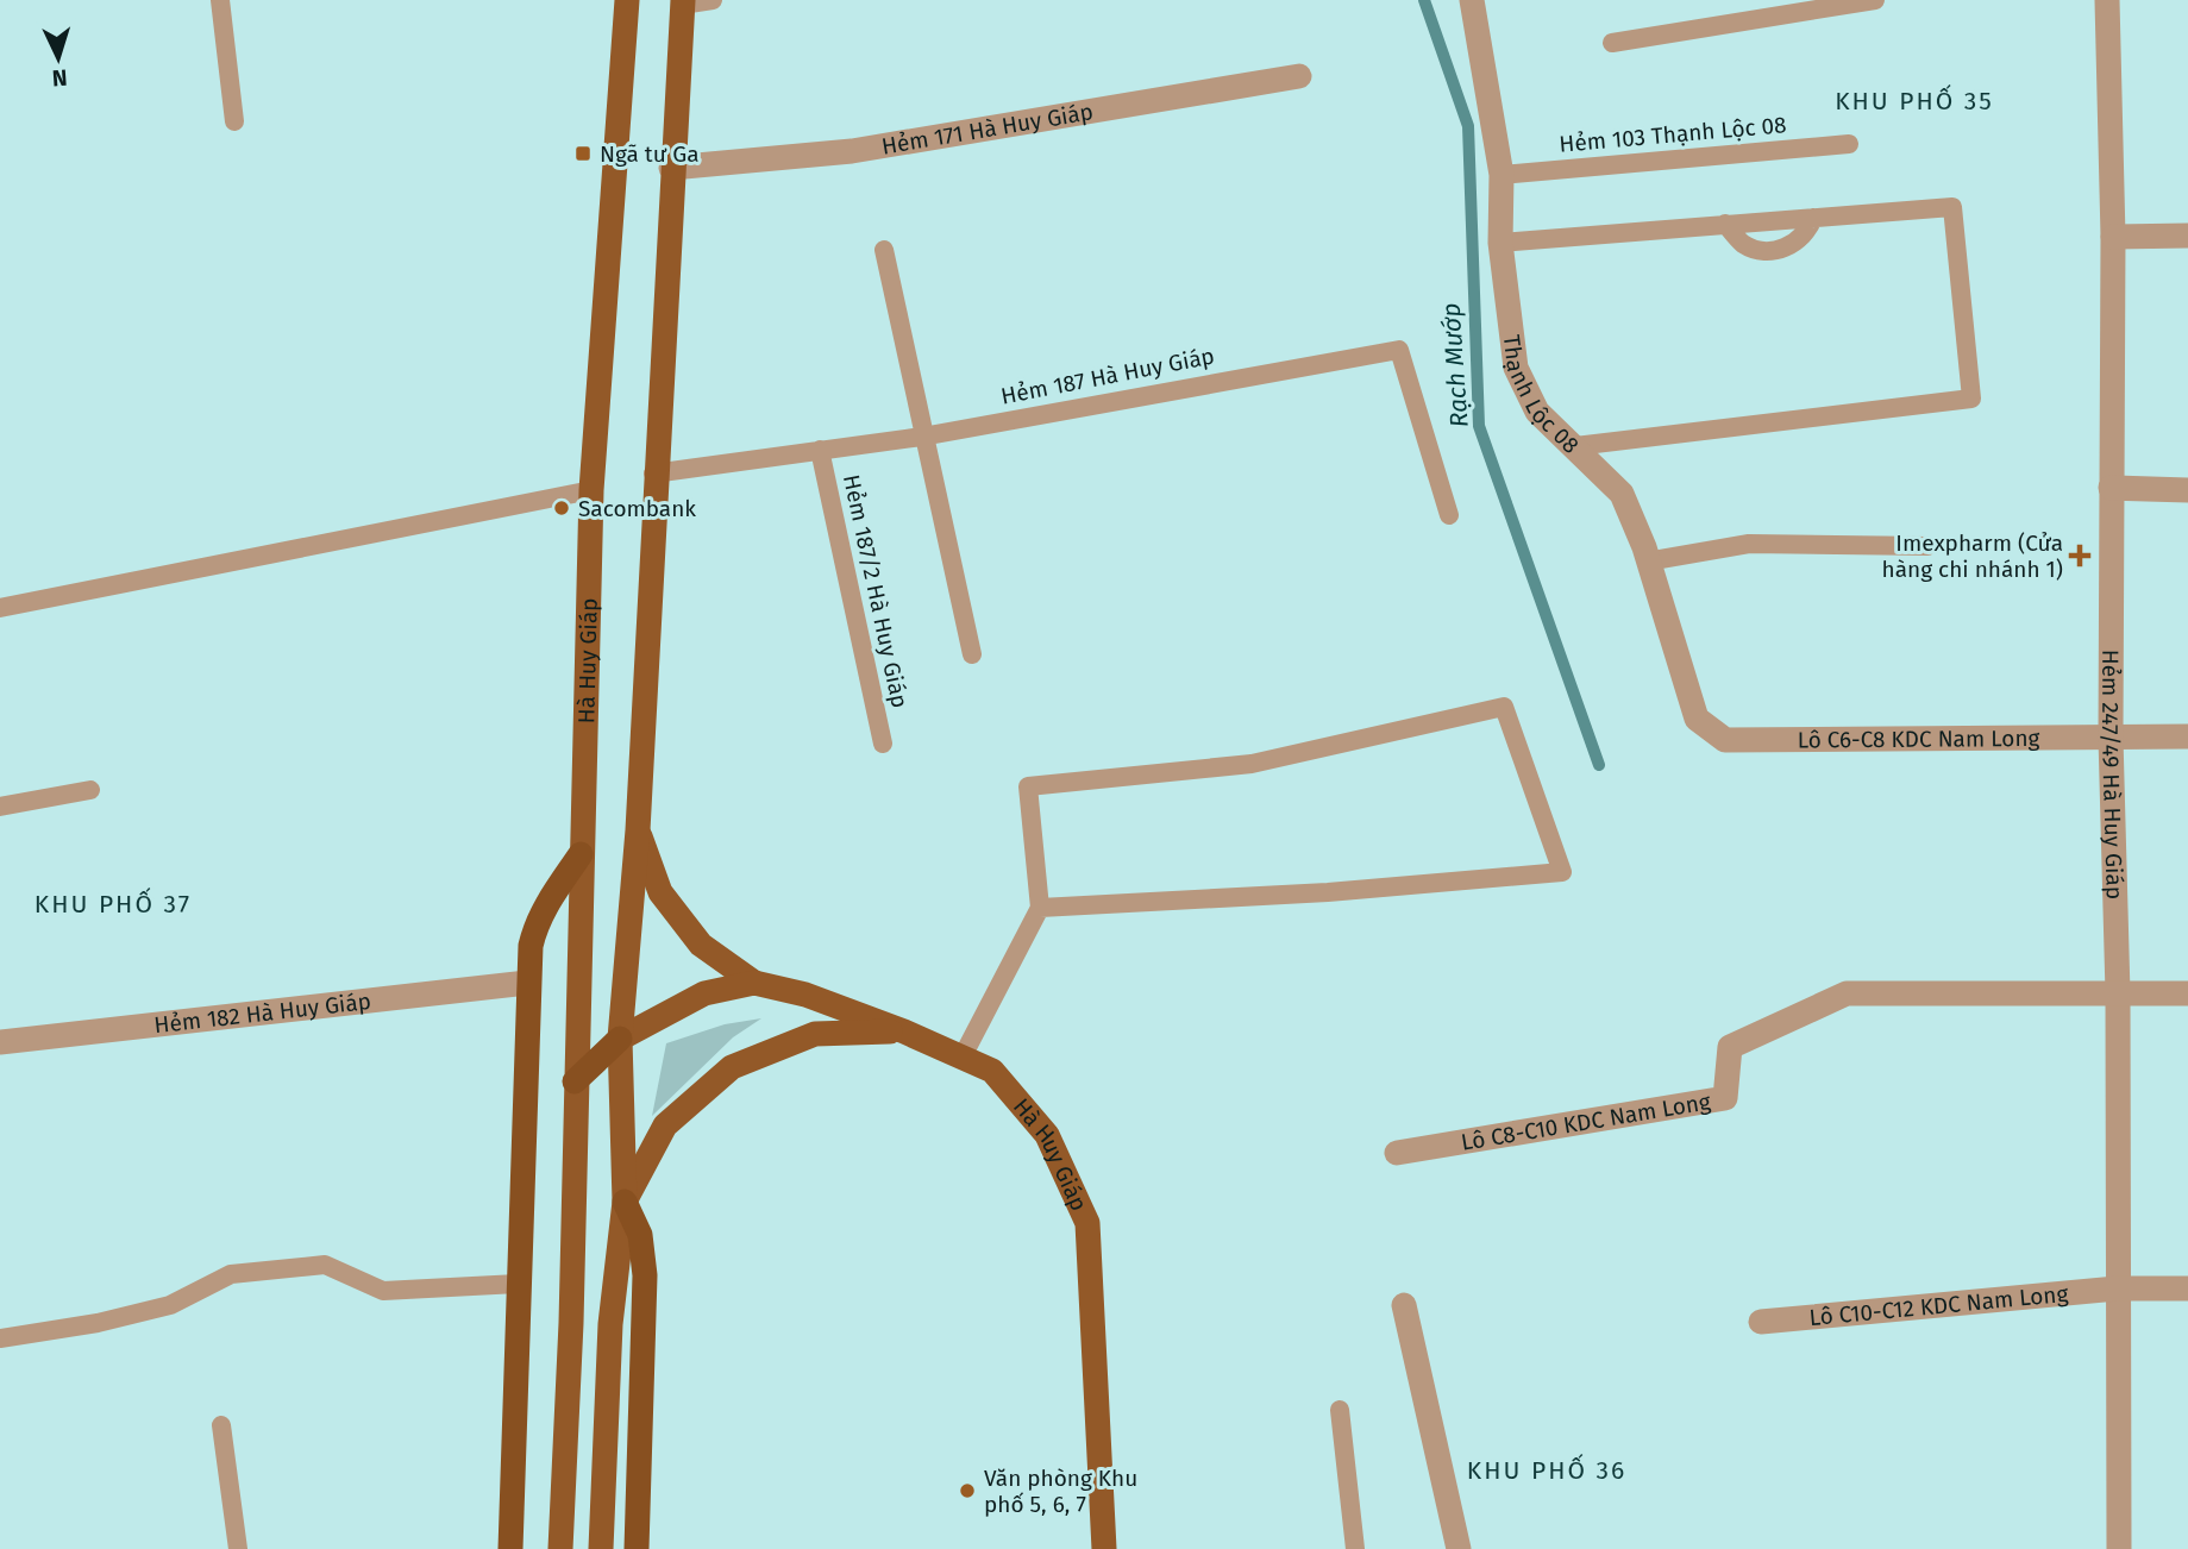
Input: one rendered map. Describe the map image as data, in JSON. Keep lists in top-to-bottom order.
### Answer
{
  "streets": {
    "main road": ["Hà Huy Giáp"],
    "street": [
      "Hẻm 171 Hà Huy Giáp",
      "Thạnh Lộc 08",
      "Lô C6-C8 KDC Nam Long",
      "Hẻm 247/49 Hà Huy Giáp",
      "Hẻm 182 Hà Huy Giáp",
      "Lô C8-C10 KDC Nam Long",
      "Lô C10-C12 KDC Nam Long"
    ],
    "lane": ["Hẻm 103 Thạnh Lộc 08", "Hẻm 187 Hà Huy Giáp", "Hẻm 187/2 Hà Huy Giáp"]
  },
  "crossings": [
    ["Hẻm 103 Thạnh Lộc 08", "Thạnh Lộc 08"],
    ["Hẻm 187 Hà Huy Giáp", "Hẻm 187/2 Hà Huy Giáp"],
    ["Thạnh Lộc 08", "Lô C6-C8 KDC Nam Long"],
    ["Lô C6-C8 KDC Nam Long", "Hẻm 247/49 Hà Huy Giáp"],
    ["Hẻm 247/49 Hà Huy Giáp", "Lô C8-C10 KDC Nam Long"],
    ["Hẻm 247/49 Hà Huy Giáp", "Lô C10-C12 KDC Nam Long"]
  ],
  "districts": ["KHU PHỐ 35", "KHU PHỐ 37", "KHU PHỐ 36"],
  "water": ["Rạch Mướp"],
  "places": {
    "transit": ["Ngã tư Ga"],
    "other": ["Sacombank", "Văn phòng Khu phố 5, 6, 7"],
    "health": ["Imexpharm (Cửa hàng chi nhánh 1)"]
  },
  "north": "bottom"
}
